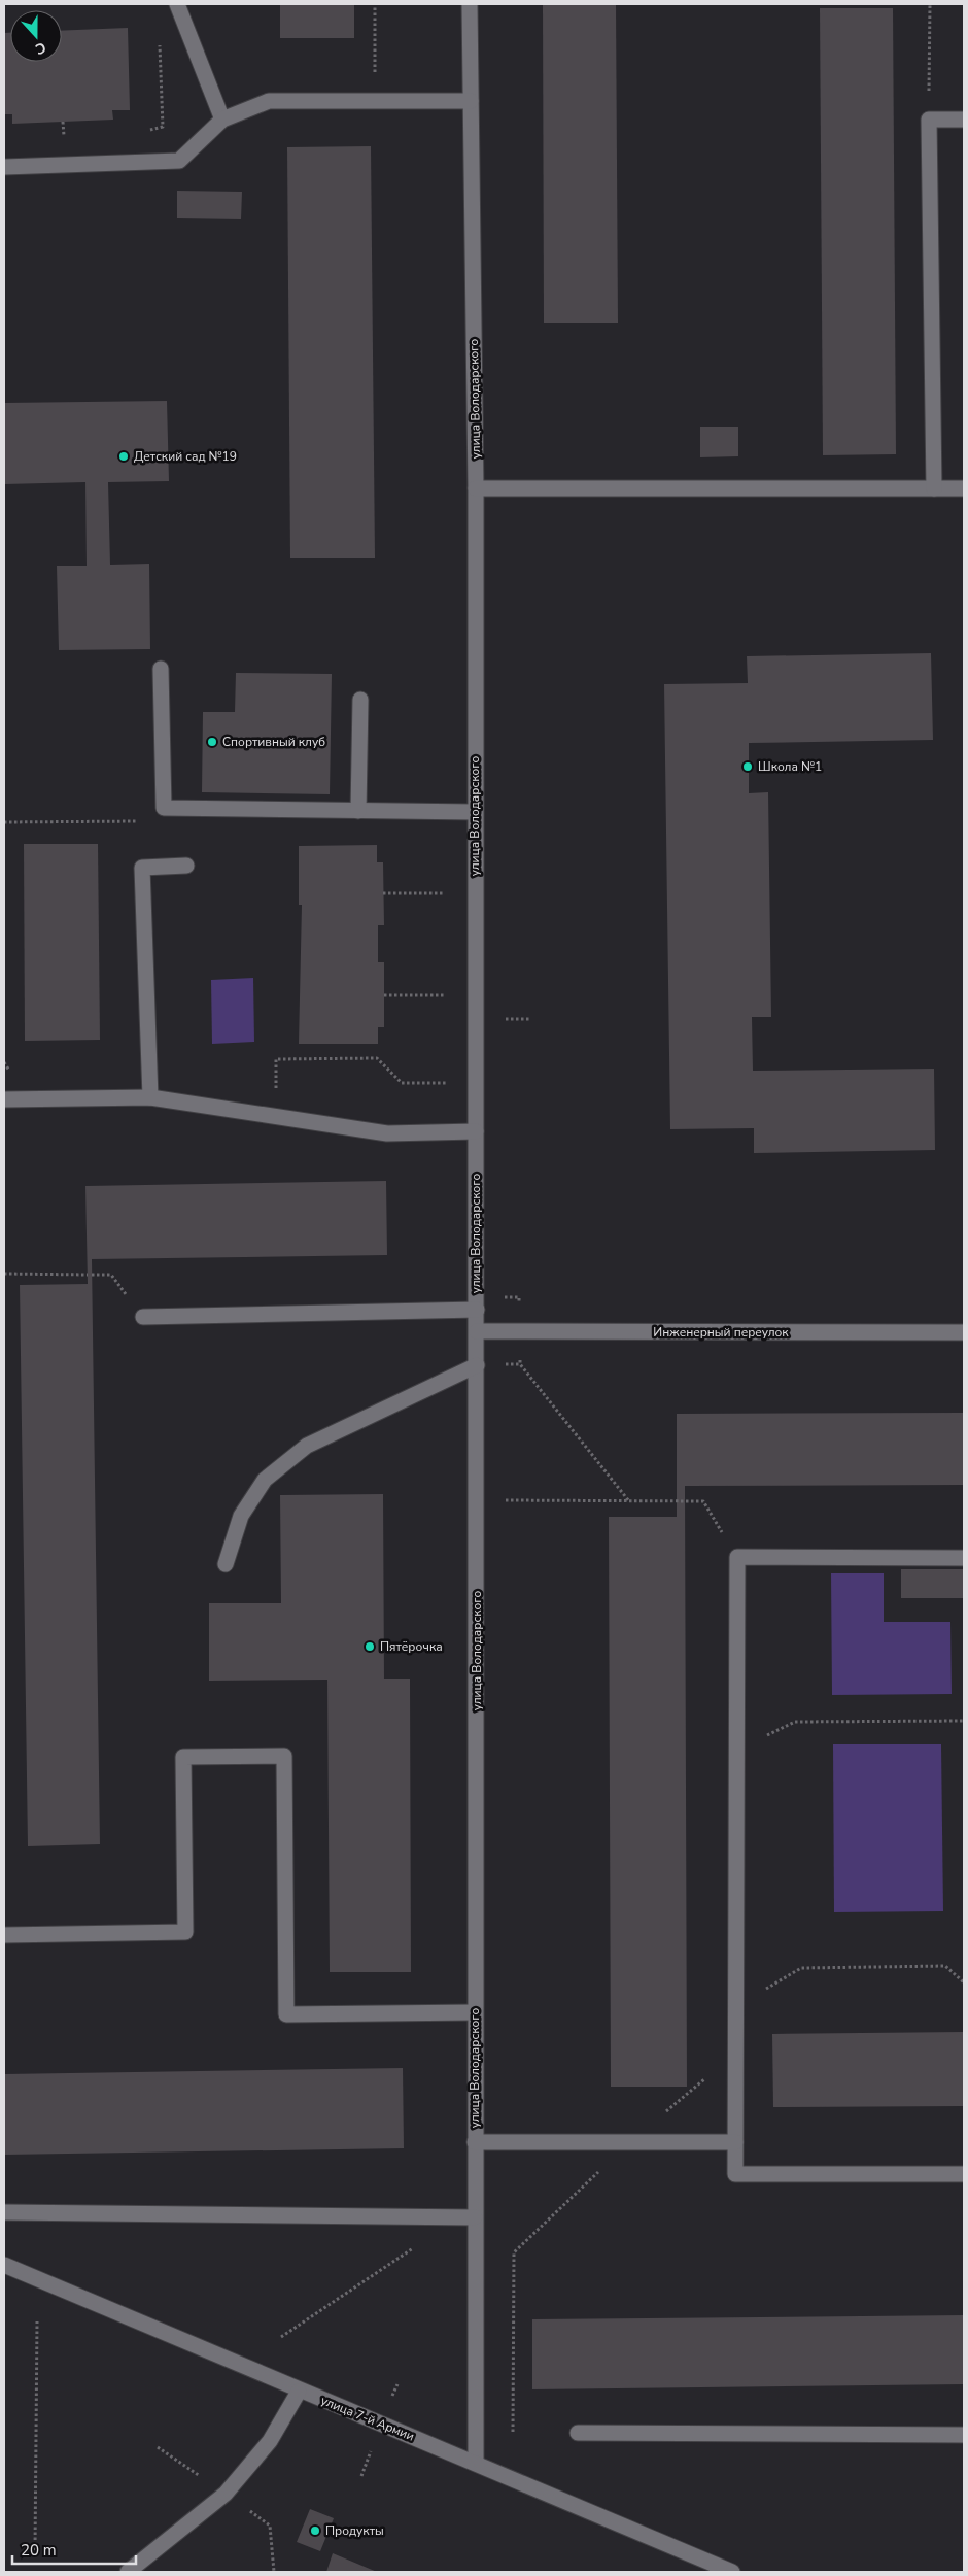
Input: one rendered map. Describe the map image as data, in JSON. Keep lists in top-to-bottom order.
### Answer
{
  "streets": {
    "street": ["улица Володарского", "Инженерный переулок", "улица 7-й Армии"]
  },
  "crossings": [
    ["улица Володарского", "Инженерный переулок"],
    ["улица Володарского", "улица 7-й Армии"]
  ],
  "places": [
    "Детский сад №19",
    "Спортивный клуб",
    "Школа №1",
    "Пятёрочка",
    "Продукты"
  ],
  "scale_bar": "20 m",
  "north": "bottom"
}
